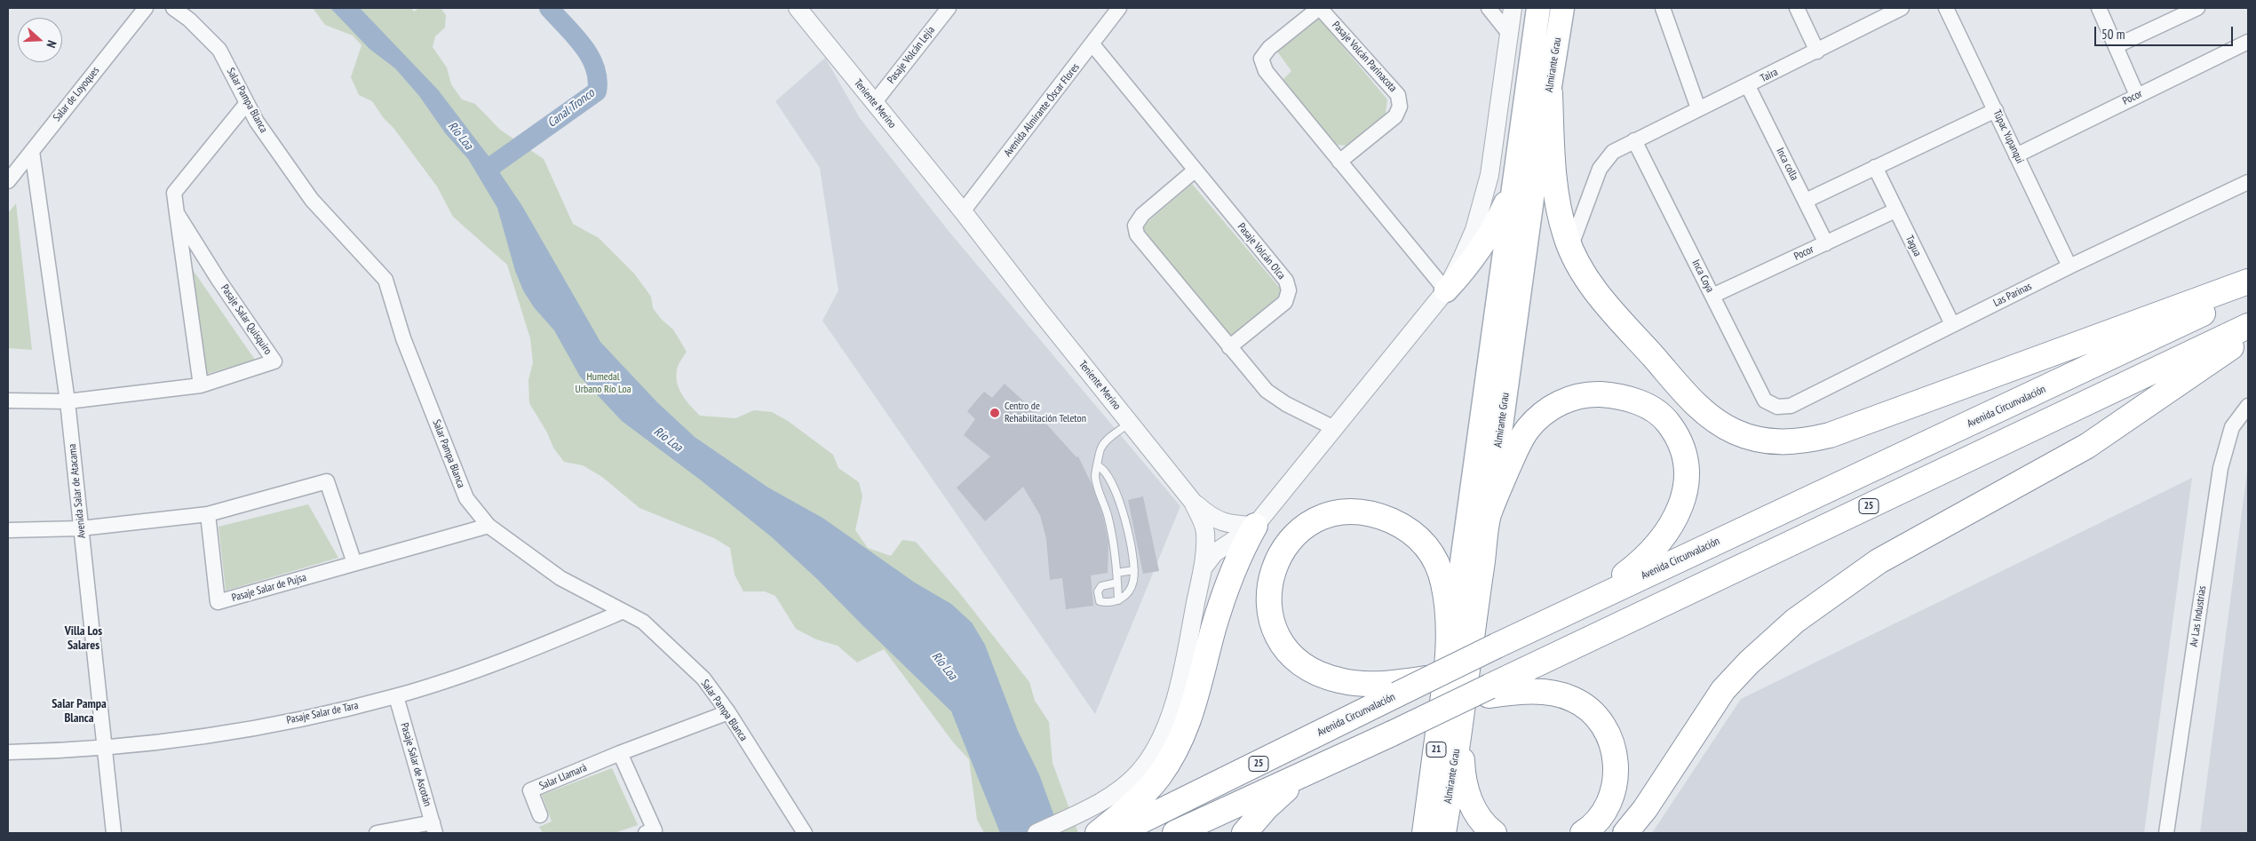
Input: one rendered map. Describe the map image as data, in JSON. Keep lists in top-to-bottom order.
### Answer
{
  "streets": {
    "highway": [
      "Almirante Grau",
      "Avenida Circunvalación",
      "25",
      "21"
    ],
    "street": [
      "Pasaje Volcán Lejía",
      "Pasaje Volcán Parinacota",
      "Taira",
      "Salar de Loyoques",
      "Pocor",
      "Salar Pampa Blanca",
      "Teniente Merino",
      "Avenida Almirante Óscar Flores",
      "Túpac Yupanqui",
      "Inca colla",
      "Tagua",
      "Pasaje Volcán Olca",
      "Inca Coya",
      "Las Parinas",
      "Pasaje Salar Quisquiro",
      "Avenida Salar de Atacama",
      "Pasaje Salar de Pujsa",
      "Av Las Industrias",
      "Pasaje Salar de Tara",
      "Pasaje Salar de Ascotán",
      "Salar Llamará"
    ]
  },
  "crossings": [
    ["Pasaje Volcán Lejía", "Teniente Merino"],
    ["Almirante Grau", "Avenida Circunvalación"],
    ["Taira", "Inca colla"],
    ["Taira", "Inca Coya"],
    ["Salar de Loyoques", "Avenida Salar de Atacama"],
    ["Pocor", "Túpac Yupanqui"],
    ["Pocor", "Inca colla"],
    ["Pocor", "Tagua"],
    ["Pocor", "Inca Coya"],
    ["Salar Pampa Blanca", "Pasaje Salar Quisquiro"],
    ["Salar Pampa Blanca", "Pasaje Salar de Pujsa"],
    ["Salar Pampa Blanca", "Pasaje Salar de Tara"],
    ["Salar Pampa Blanca", "Salar Llamará"],
    ["Teniente Merino", "Avenida Almirante Óscar Flores"],
    ["Avenida Almirante Óscar Flores", "Pasaje Volcán Olca"],
    ["Túpac Yupanqui", "Las Parinas"],
    ["Tagua", "Las Parinas"],
    ["Inca Coya", "Las Parinas"],
    ["Pasaje Salar Quisquiro", "Avenida Salar de Atacama"],
    ["Avenida Salar de Atacama", "Pasaje Salar de Tara"],
    ["Pasaje Salar de Tara", "Pasaje Salar de Ascotán"]
  ],
  "districts": ["Villa Los Salares", "Salar Pampa Blanca"],
  "water": ["Canal Tronco", "Río Loa"],
  "parks": ["Humedal Urbano Río Loa"],
  "places": ["Centro de Rehabilitación Teleton"],
  "scale_bar": "50 m",
  "north": "right"
}
